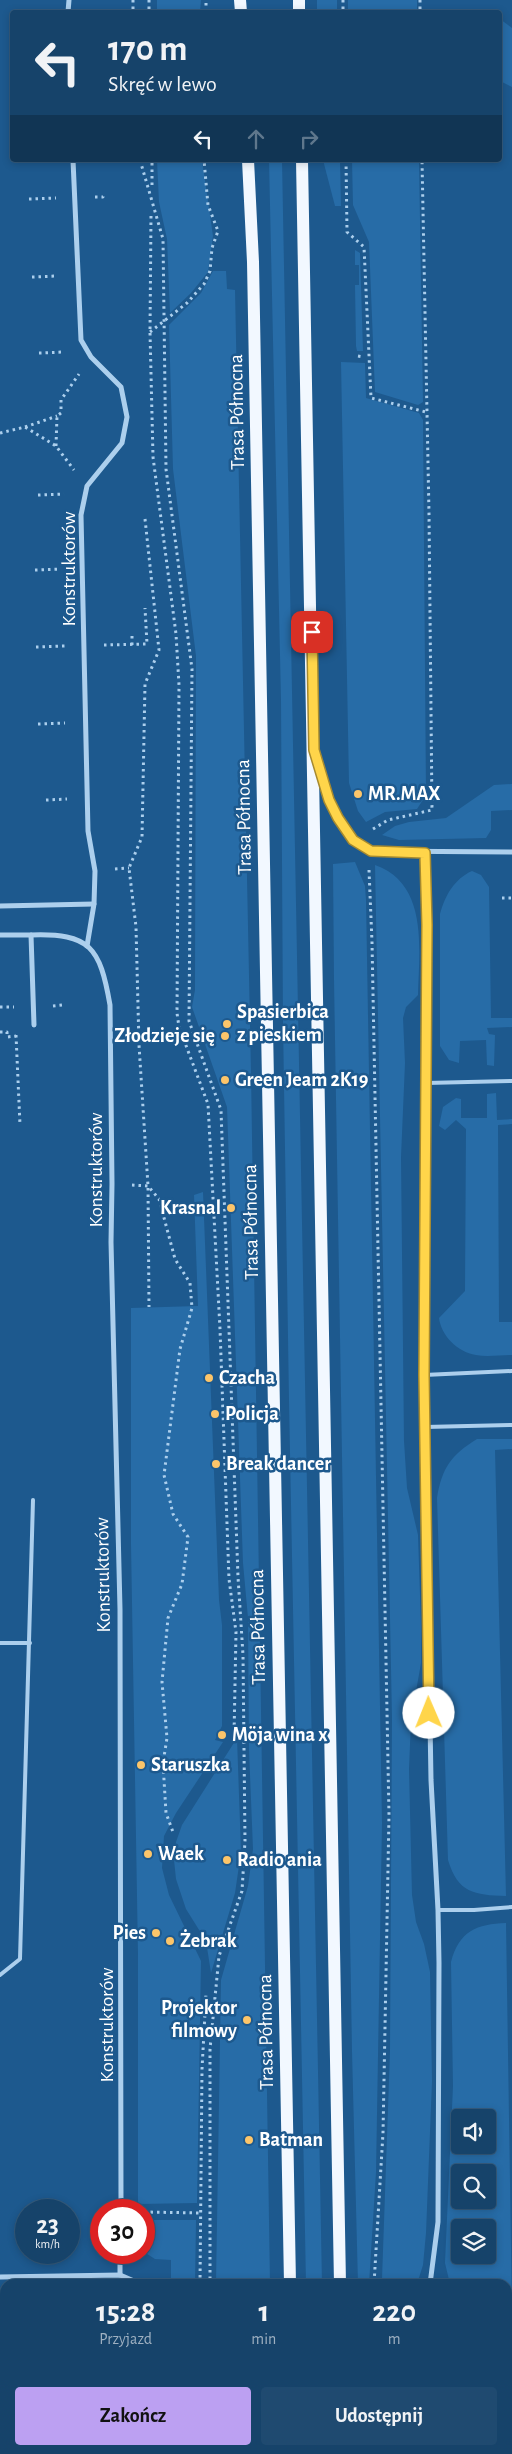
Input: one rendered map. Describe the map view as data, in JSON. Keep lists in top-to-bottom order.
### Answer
{
  "streets": {
    "main road": ["Trasa Północna"],
    "street": ["Konstruktorów"]
  },
  "places": [
    "MR.MAX",
    "Spasierbica z pieskiem",
    "Złodzieje się",
    "Green Jeam 2K19",
    "Krasnal",
    "Czacha",
    "Policja",
    "Break dancer",
    "Möja wina x",
    "Staruszka",
    "Waek",
    "Radio ania",
    "Pies",
    "Żebrak",
    "Projektor filmowy",
    "Batman"
  ],
  "page": {
    "turn": ["170 m", "Skręć w lewo"],
    "speed": "23 km/h",
    "limit": "30",
    "eta": [
      "15:28",
      "Przyjazd",
      "1",
      "min",
      "220",
      "m"
    ],
    "buttons": ["Zakończ", "Udostępnij"]
  }
}
